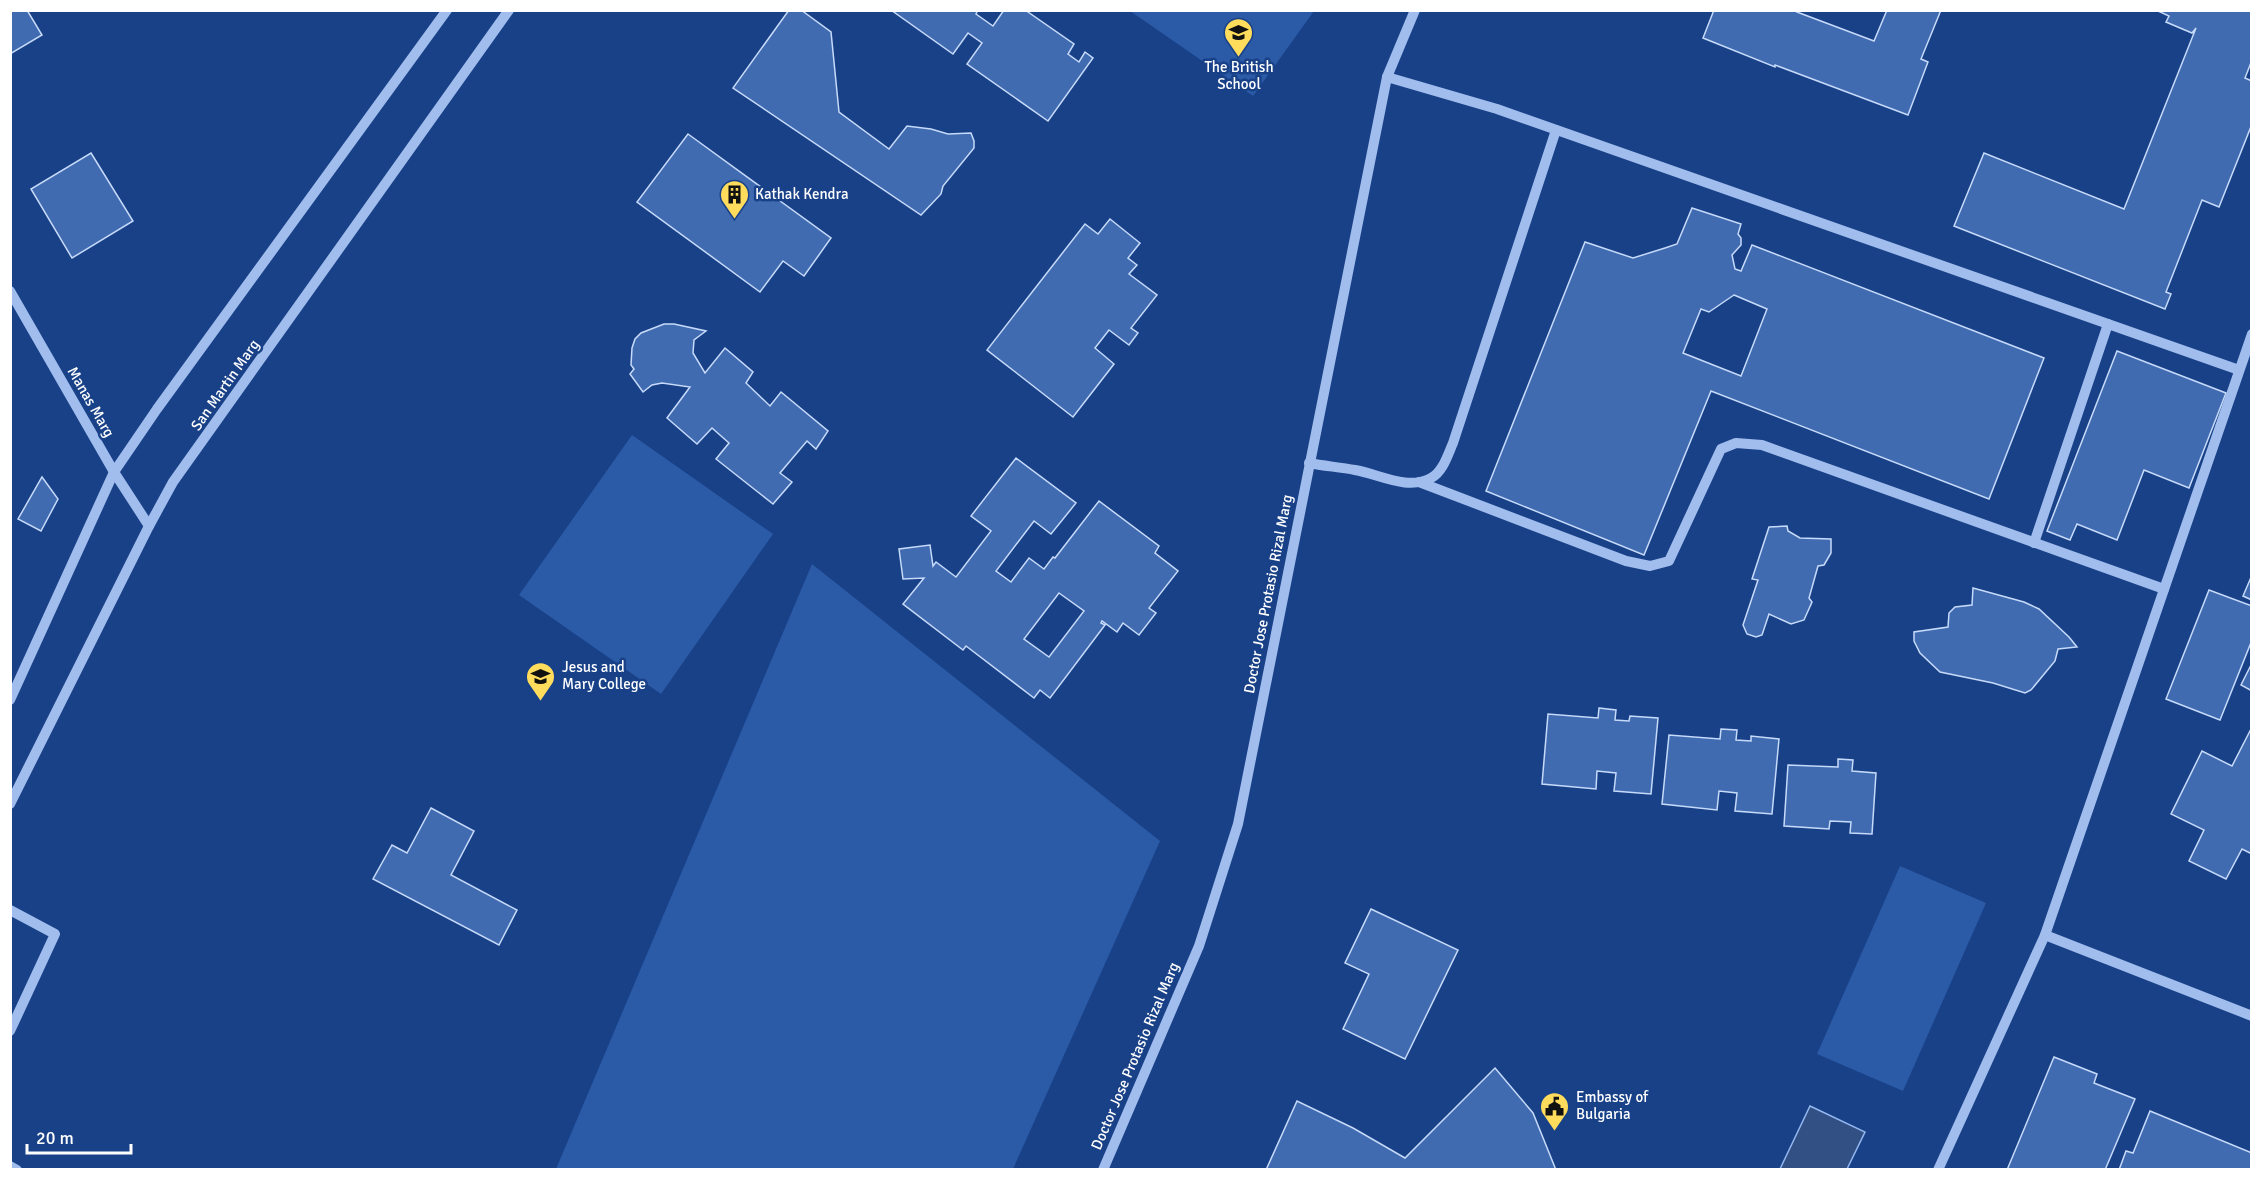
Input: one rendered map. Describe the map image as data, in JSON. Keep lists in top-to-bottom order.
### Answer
{
  "streets": {
    "street": ["San Martin Marg", "Manas Marg", "Doctor Jose Protasio Rizal Marg"]
  },
  "crossings": [
    ["San Martin Marg", "Manas Marg"]
  ],
  "places": {
    "school or university": ["The British School", "Jesus and Mary College"],
    "building": ["Kathak Kendra"],
    "public building": ["Embassy of Bulgaria"]
  },
  "scale_bar": "20 m"
}
